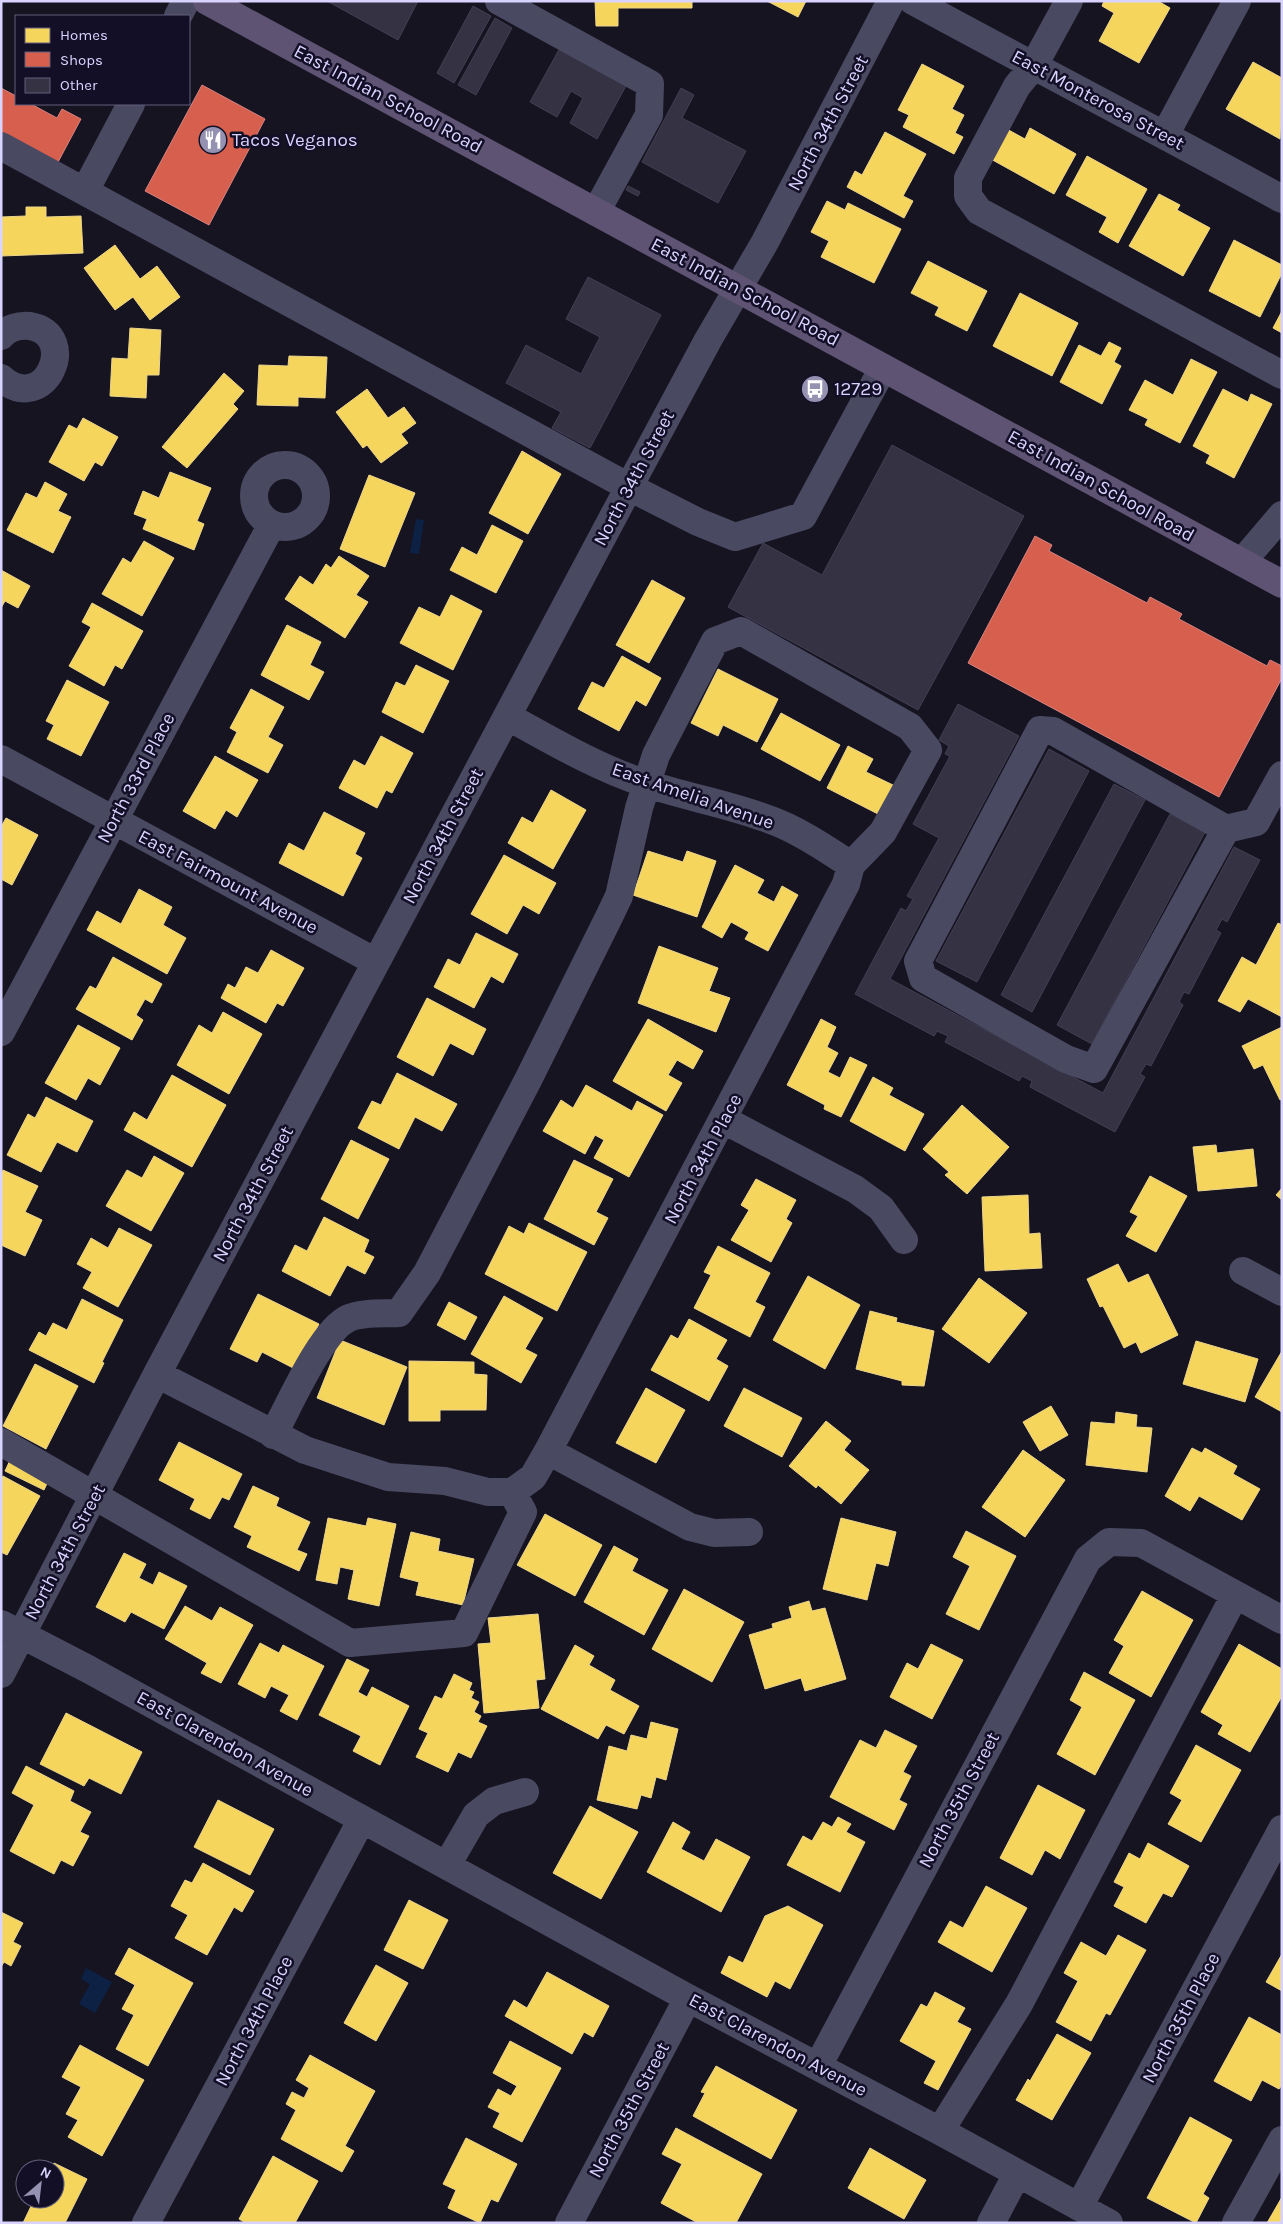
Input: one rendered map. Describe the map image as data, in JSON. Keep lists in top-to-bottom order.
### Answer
{
  "streets": {
    "main road": ["East Indian School Road"],
    "street": [
      "East Monterosa Street",
      "North 34th Street",
      "North 33rd Place",
      "East Amelia Avenue",
      "East Fairmount Avenue",
      "North 34th Place",
      "East Clarendon Avenue",
      "North 35th Street",
      "North 35th Place"
    ]
  },
  "crossings": [
    ["East Indian School Road", "North 34th Street"],
    ["North 34th Street", "East Amelia Avenue"],
    ["North 34th Street", "East Fairmount Avenue"],
    ["North 34th Street", "East Clarendon Avenue"],
    ["North 33rd Place", "East Fairmount Avenue"],
    ["East Amelia Avenue", "North 34th Place"],
    ["North 34th Place", "East Clarendon Avenue"],
    ["East Clarendon Avenue", "North 35th Street"],
    ["East Clarendon Avenue", "North 35th Place"]
  ],
  "places": {
    "restaurant": ["Tacos Veganos"],
    "bus stop": ["12729"]
  },
  "legend": ["Homes", "Shops", "Other"],
  "north": "top right"
}
